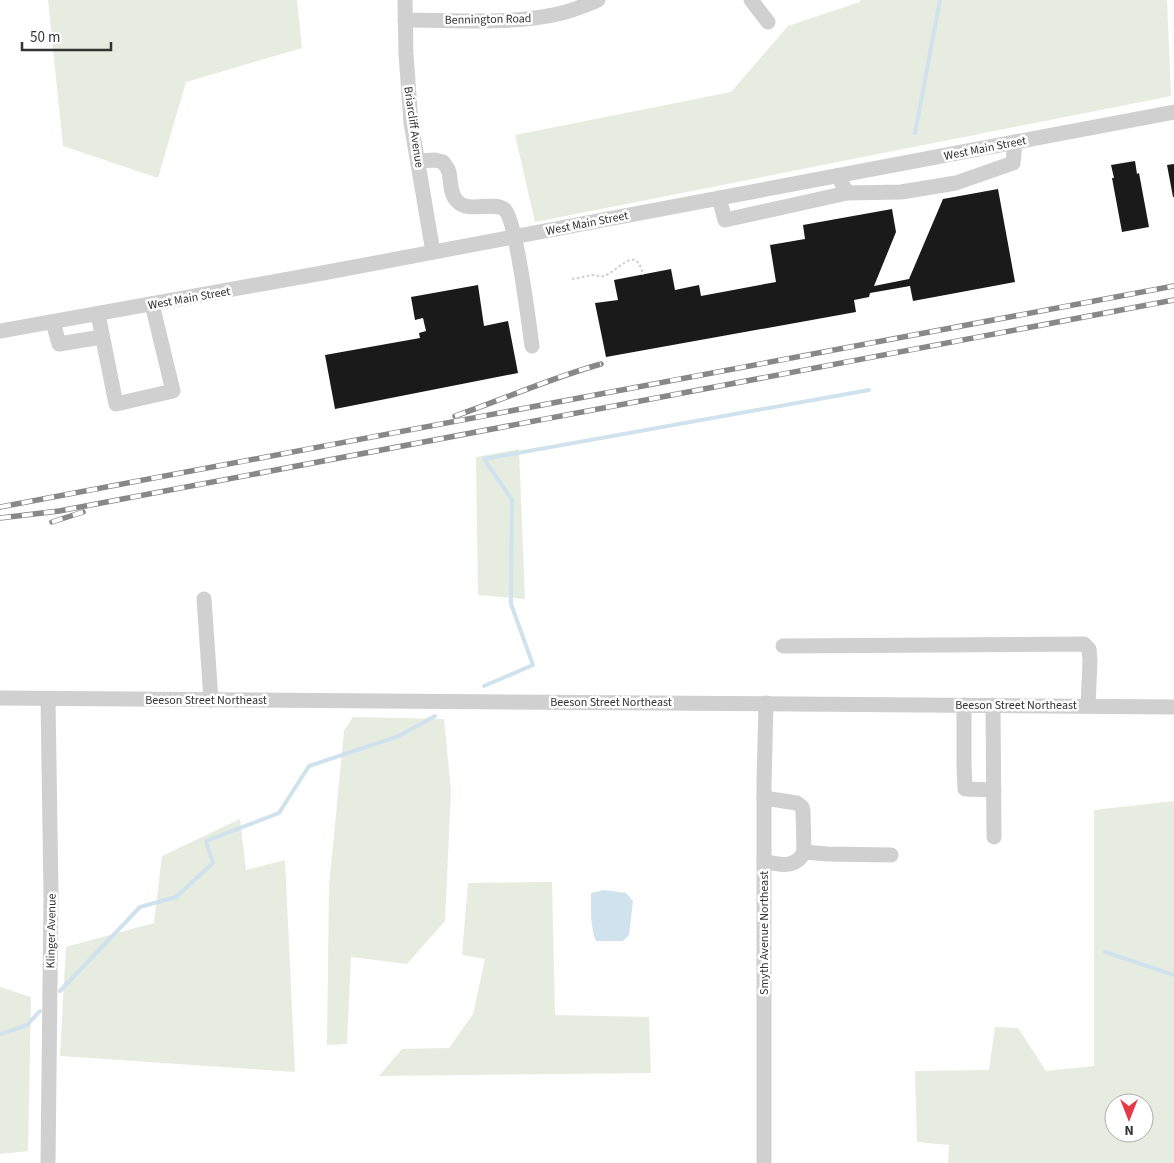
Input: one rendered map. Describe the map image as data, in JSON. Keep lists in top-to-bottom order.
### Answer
{
  "streets": {
    "street": [
      "Bennington Road",
      "Briarcliff Avenue",
      "West Main Street",
      "Beeson Street Northeast",
      "Klinger Avenue",
      "Smyth Avenue Northeast"
    ]
  },
  "crossings": [
    ["Bennington Road", "Briarcliff Avenue"],
    ["Briarcliff Avenue", "West Main Street"],
    ["Beeson Street Northeast", "Klinger Avenue"],
    ["Beeson Street Northeast", "Smyth Avenue Northeast"]
  ],
  "scale_bar": "50 m",
  "north": "bottom"
}
